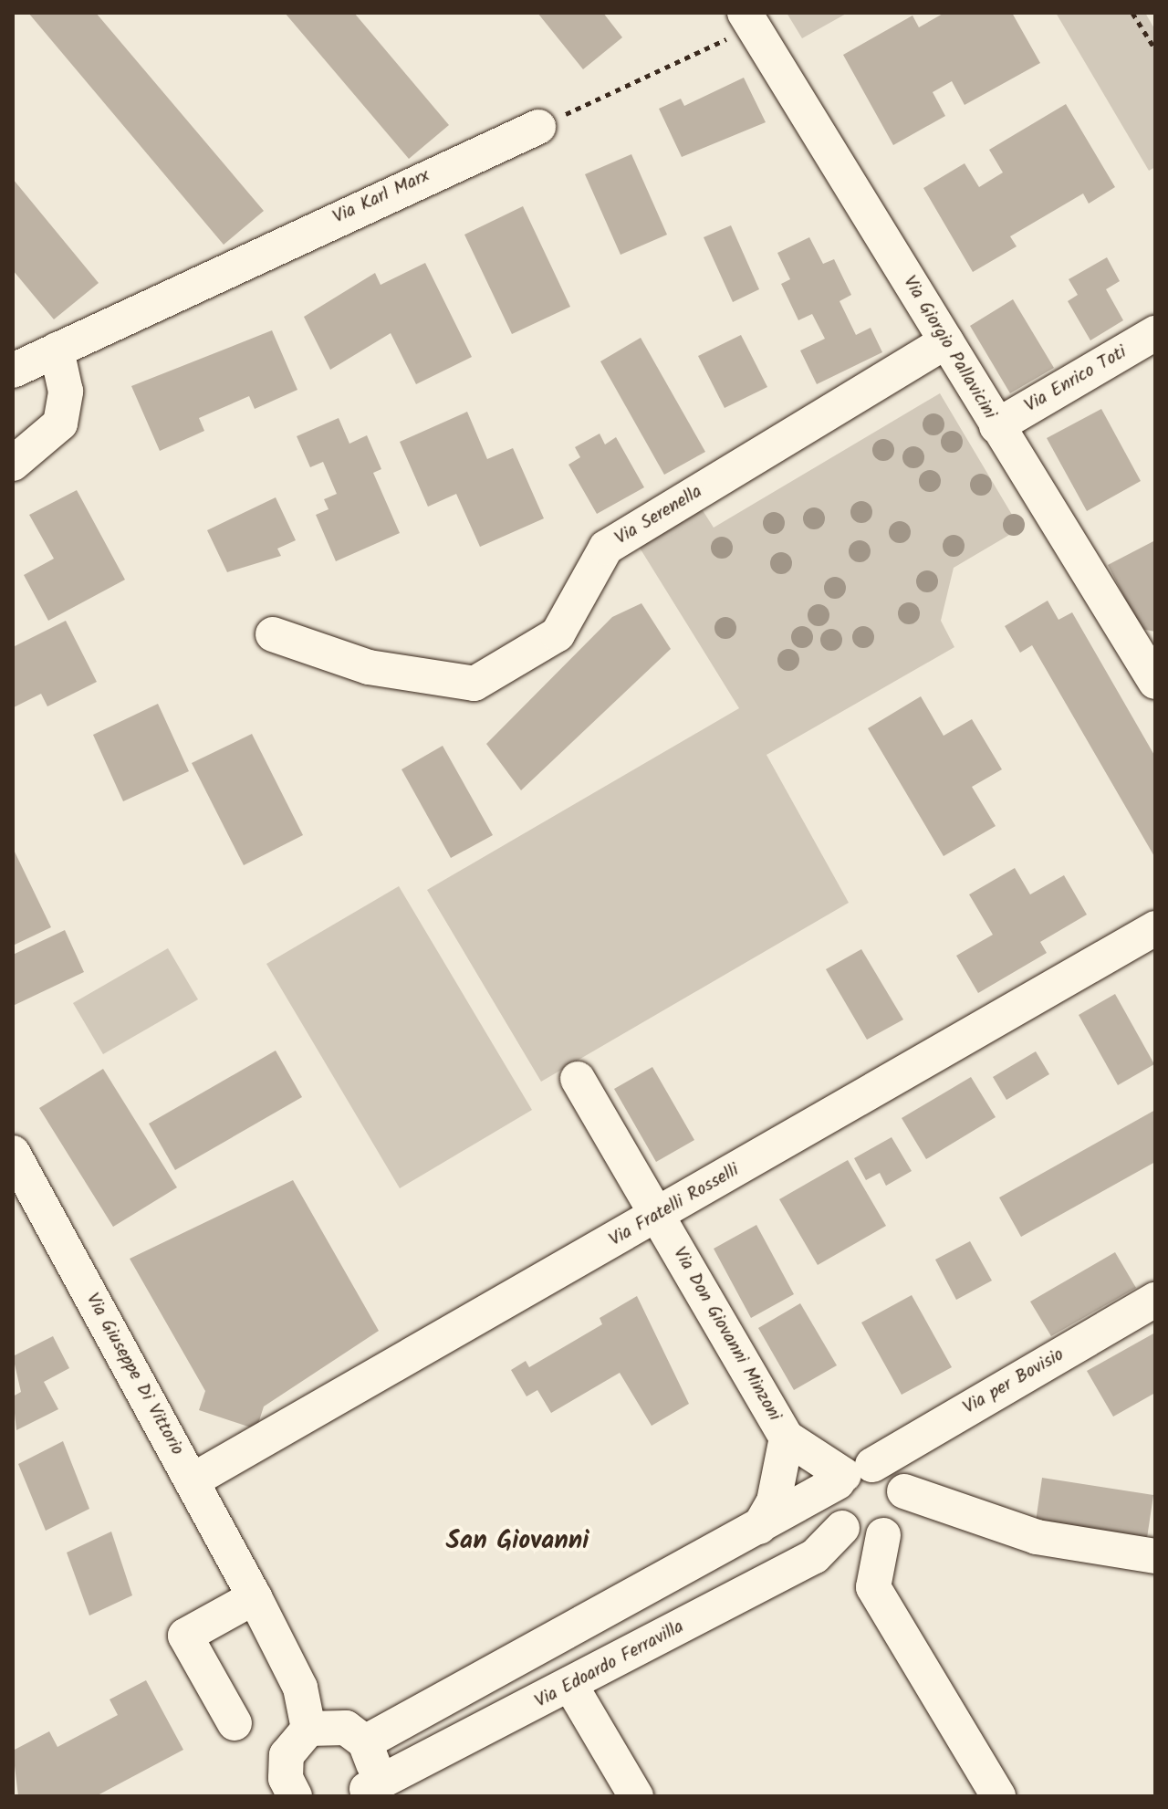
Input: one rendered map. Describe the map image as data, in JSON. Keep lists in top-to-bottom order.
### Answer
{
  "streets": {
    "street": [
      "Via Karl Marx",
      "Via Giorgio Pallavicini",
      "Via Enrico Toti",
      "Via Serenella",
      "Via Fratelli Rosselli",
      "Via Don Giovanni Minzoni",
      "Via Giuseppe Di Vittorio",
      "Via per Bovisio",
      "Via Edoardo Ferravilla"
    ]
  },
  "crossings": [
    ["Via Giorgio Pallavicini", "Via Enrico Toti"],
    ["Via Giorgio Pallavicini", "Via Serenella"],
    ["Via Fratelli Rosselli", "Via Don Giovanni Minzoni"],
    ["Via Fratelli Rosselli", "Via Giuseppe Di Vittorio"],
    ["Via Don Giovanni Minzoni", "Via per Bovisio"],
    ["Via Don Giovanni Minzoni", "Via Edoardo Ferravilla"],
    ["Via per Bovisio", "Via Edoardo Ferravilla"]
  ],
  "districts": ["San Giovanni"]
}
